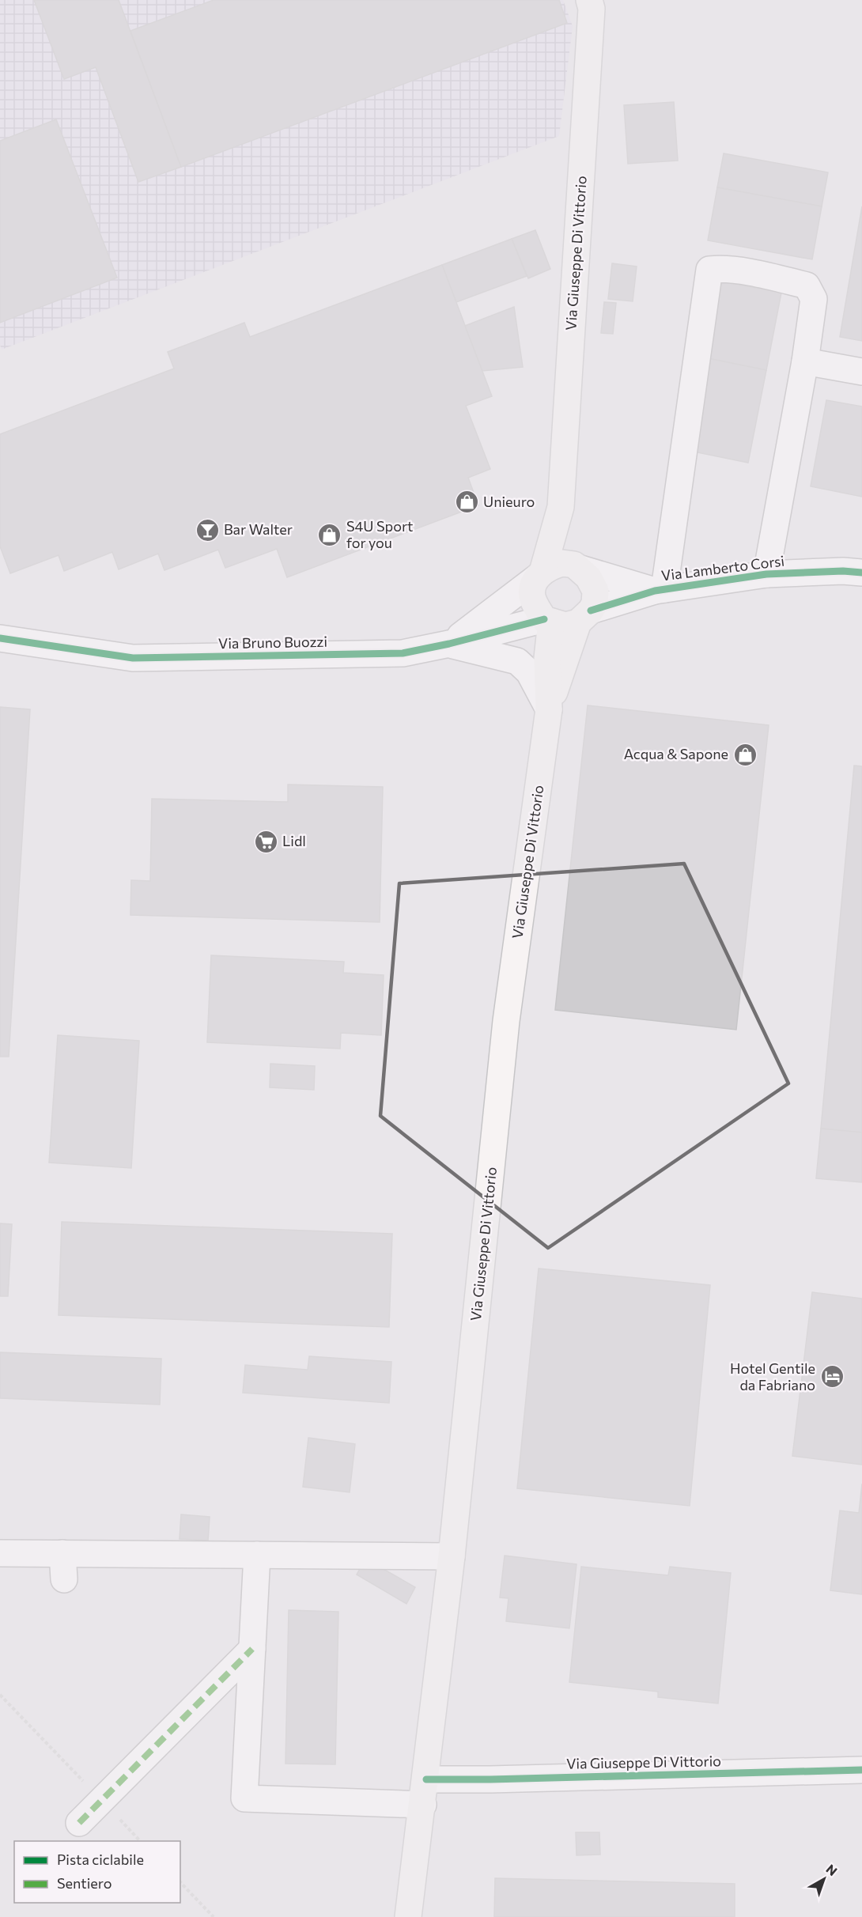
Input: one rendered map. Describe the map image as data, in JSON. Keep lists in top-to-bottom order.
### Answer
{
  "streets": {
    "main road": ["Via Giuseppe Di Vittorio"],
    "street": ["Via Lamberto Corsi", "Via Bruno Buozzi"]
  },
  "crossings": [
    ["Via Giuseppe Di Vittorio", "Via Lamberto Corsi"],
    ["Via Giuseppe Di Vittorio", "Via Bruno Buozzi"],
    ["Via Lamberto Corsi", "Via Bruno Buozzi"]
  ],
  "places": {
    "shop": ["Unieuro", "S4U Sport for you", "Acqua & Sapone"],
    "bar": ["Bar Walter"],
    "supermarket": ["Lidl"],
    "hotel": ["Hotel Gentile da Fabriano"]
  },
  "legend": ["Pista ciclabile", "Sentiero"],
  "north": "top right"
}
